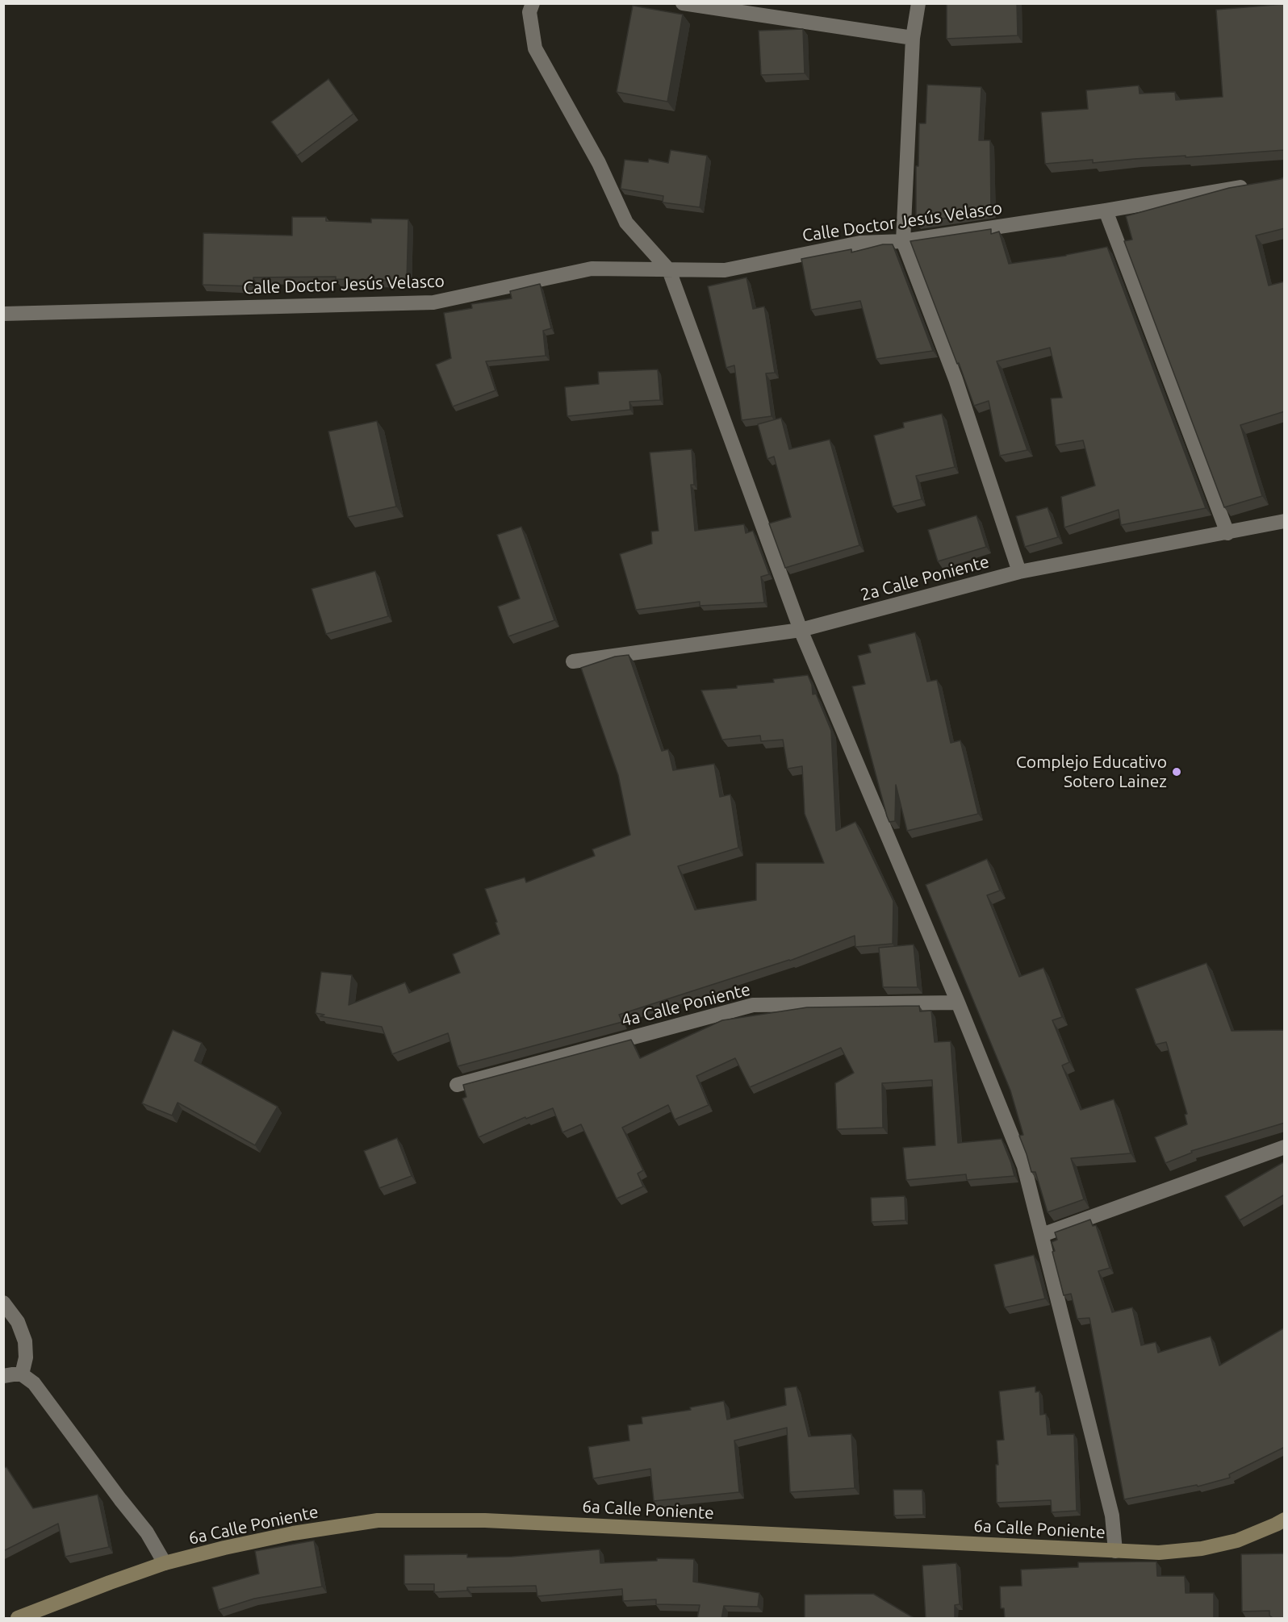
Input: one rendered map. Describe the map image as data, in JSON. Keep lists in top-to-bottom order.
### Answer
{
  "streets": {
    "street": [
      "Calle Doctor Jesús Velasco",
      "2a Calle Poniente",
      "4a Calle Poniente",
      "6a Calle Poniente"
    ]
  },
  "places": ["Complejo Educativo Sotero Lainez"]
}
